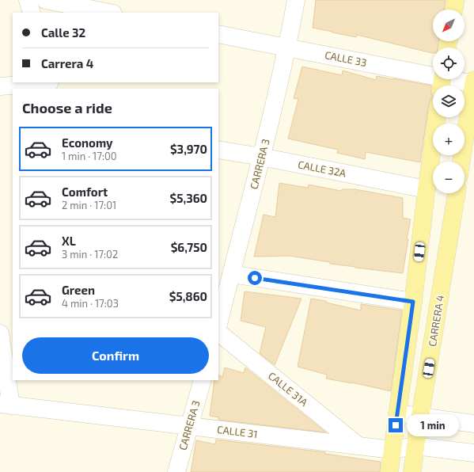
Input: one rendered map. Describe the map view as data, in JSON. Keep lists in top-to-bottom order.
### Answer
{
  "streets": {
    "main road": ["CARRERA 4"],
    "street": [
      "CALLE 33",
      "CARRERA 3",
      "CALLE 32A",
      "CALLE 31A",
      "CALLE 31"
    ]
  },
  "crossings": [
    ["CALLE 33", "CARRERA 3"],
    ["CARRERA 3", "CALLE 32A"],
    ["CARRERA 3", "CALLE 31"],
    ["CARRERA 4", "CALLE 31"],
    ["CALLE 31A", "CALLE 31"]
  ],
  "north": "bottom left",
  "page": {
    "map_buttons": ["+", "−"],
    "banner": ["Calle 32", "Carrera 4"],
    "heading": "Choose a ride",
    "list": [
      {
        "name": "Economy",
        "note": "1 min · 17:00",
        "value": "$3,970"
      },
      {
        "name": "Comfort",
        "note": "2 min · 17:01",
        "value": "$5,360"
      },
      {
        "name": "XL",
        "note": "3 min · 17:02",
        "value": "$6,750"
      },
      {
        "name": "Green",
        "note": "4 min · 17:03",
        "value": "$5,860"
      }
    ],
    "buttons": "Confirm",
    "bubble": "1 min"
  }
}
